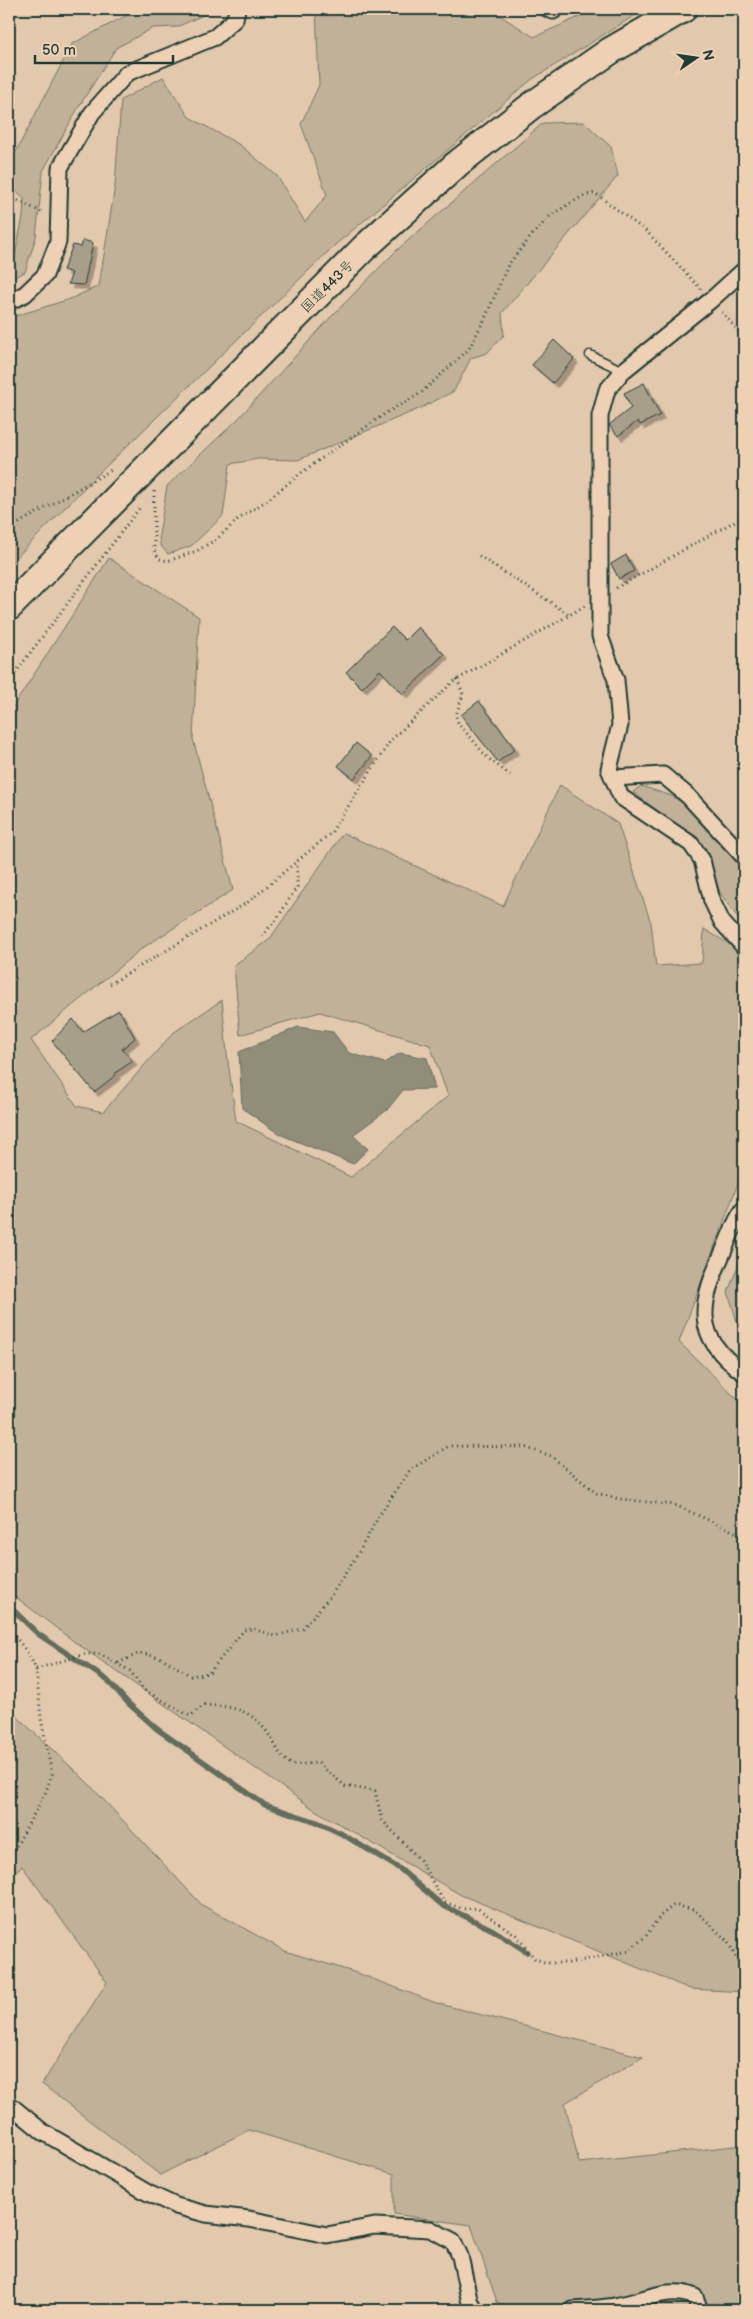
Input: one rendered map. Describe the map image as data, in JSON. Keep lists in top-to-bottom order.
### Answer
{
  "streets": {
    "highway": ["国道443号"]
  },
  "scale_bar": "50 m",
  "north": "right"
}
